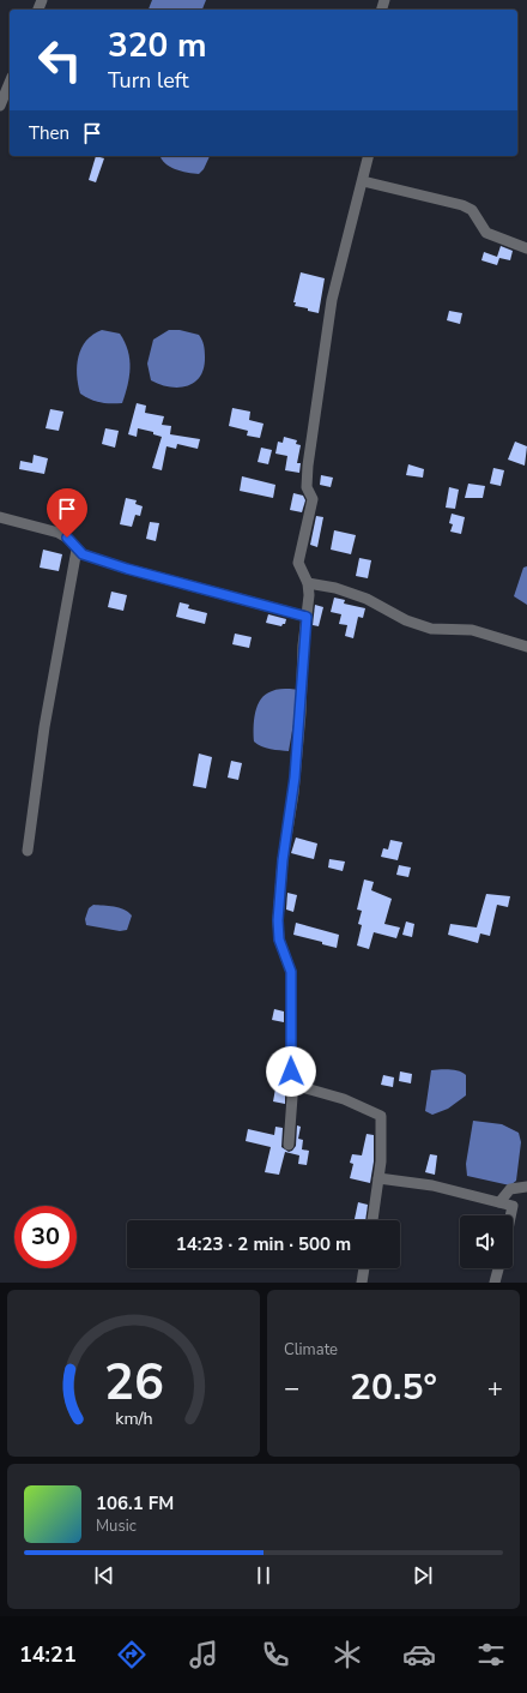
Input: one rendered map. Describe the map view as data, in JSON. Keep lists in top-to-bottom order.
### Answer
{
  "page": {
    "turn": ["320 m", "Turn left"],
    "then": "Then",
    "limit": "30",
    "trip": "14:23 · 2 min · 500 m",
    "tile": "Climate",
    "heat": ["−", "20.5°", "+"],
    "song": ["106.1 FM", "Music"],
    "tabs": "14:21",
    "gauge": ["26", "km/h"]
  }
}
